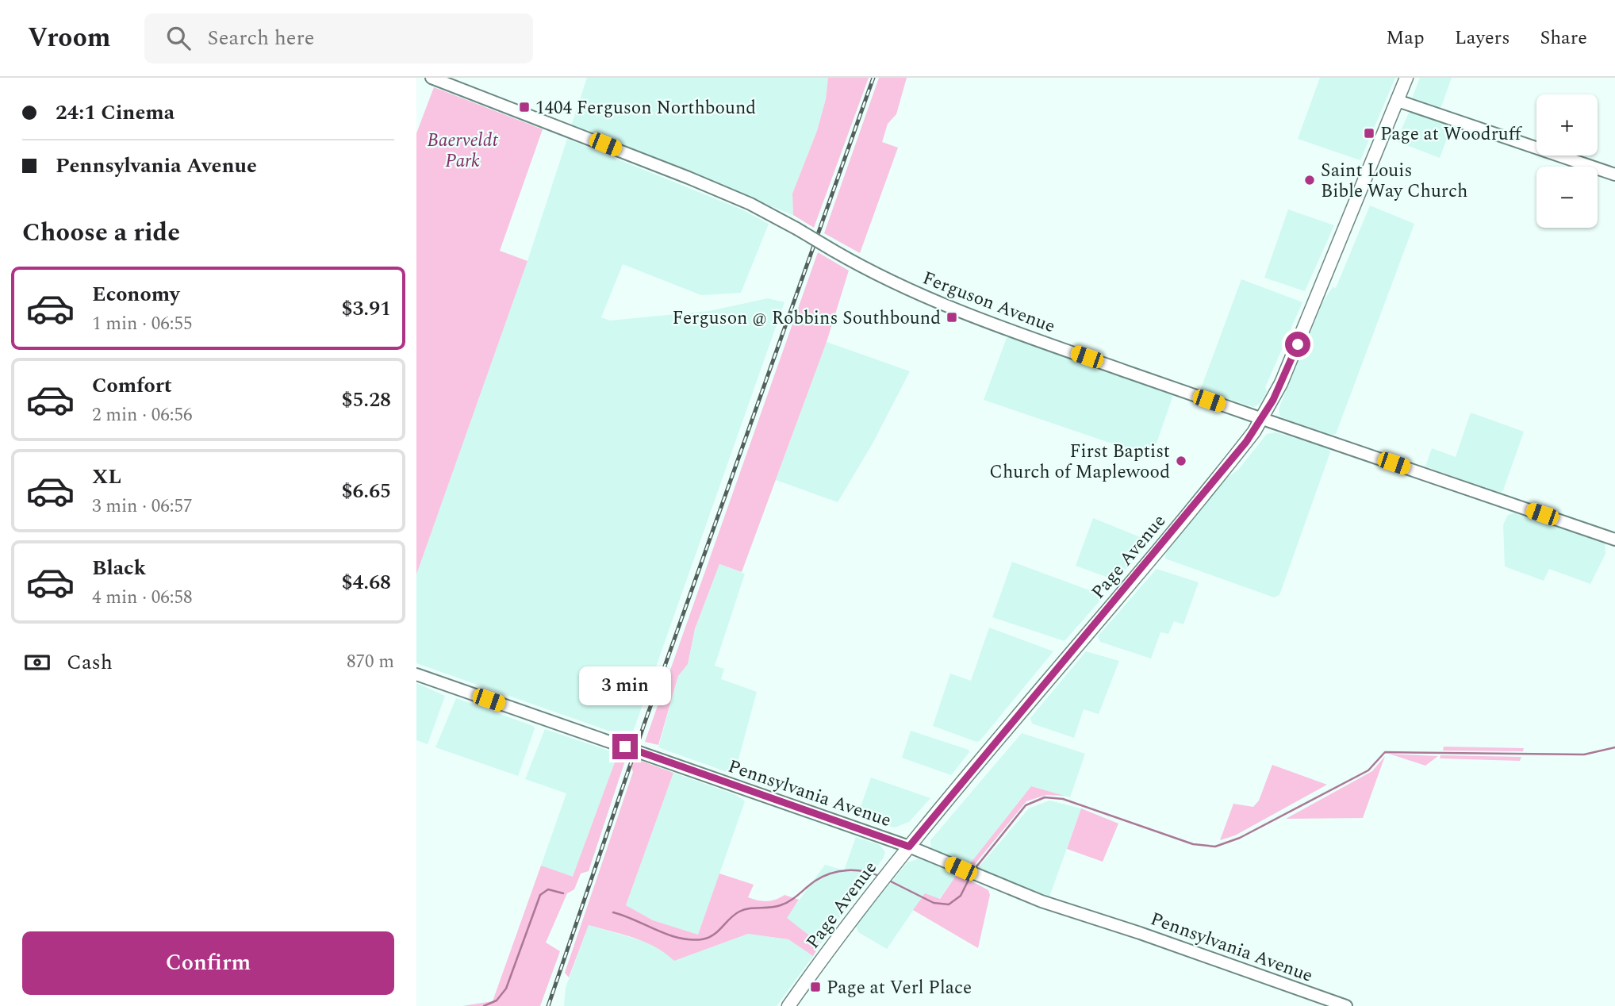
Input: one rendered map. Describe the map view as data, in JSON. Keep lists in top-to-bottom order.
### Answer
{
  "streets": {
    "main road": ["Page Avenue"],
    "street": ["Ferguson Avenue", "Pennsylvania Avenue"]
  },
  "crossings": [
    ["Ferguson Avenue", "Page Avenue"],
    ["Page Avenue", "Pennsylvania Avenue"]
  ],
  "parks": ["Baerveldt Park"],
  "places": {
    "transit": [
      "1404 Ferguson Northbound",
      "Page at Woodruff",
      "Ferguson @ Robbins Southbound",
      "Page at Verl Place"
    ],
    "other": ["Saint Louis Bible Way Church", "First Baptist Church of Maplewood"]
  },
  "page": {
    "header": "Vroom",
    "search": "Search here",
    "nav": ["Map", "Layers", "Share"],
    "banner": ["24:1 Cinema", "Pennsylvania Avenue"],
    "map_buttons": ["+", "−"],
    "heading": "Choose a ride",
    "list": [
      {
        "name": "Economy",
        "note": "1 min · 06:55",
        "value": "$3.91"
      },
      {
        "name": "Comfort",
        "note": "2 min · 06:56",
        "value": "$5.28"
      },
      {
        "name": "XL",
        "note": "3 min · 06:57",
        "value": "$6.65"
      },
      {
        "name": "Black",
        "note": "4 min · 06:58",
        "value": "$4.68"
      }
    ],
    "pay": ["Cash", "870 m"],
    "bubble": "3 min",
    "buttons": "Confirm"
  }
}
